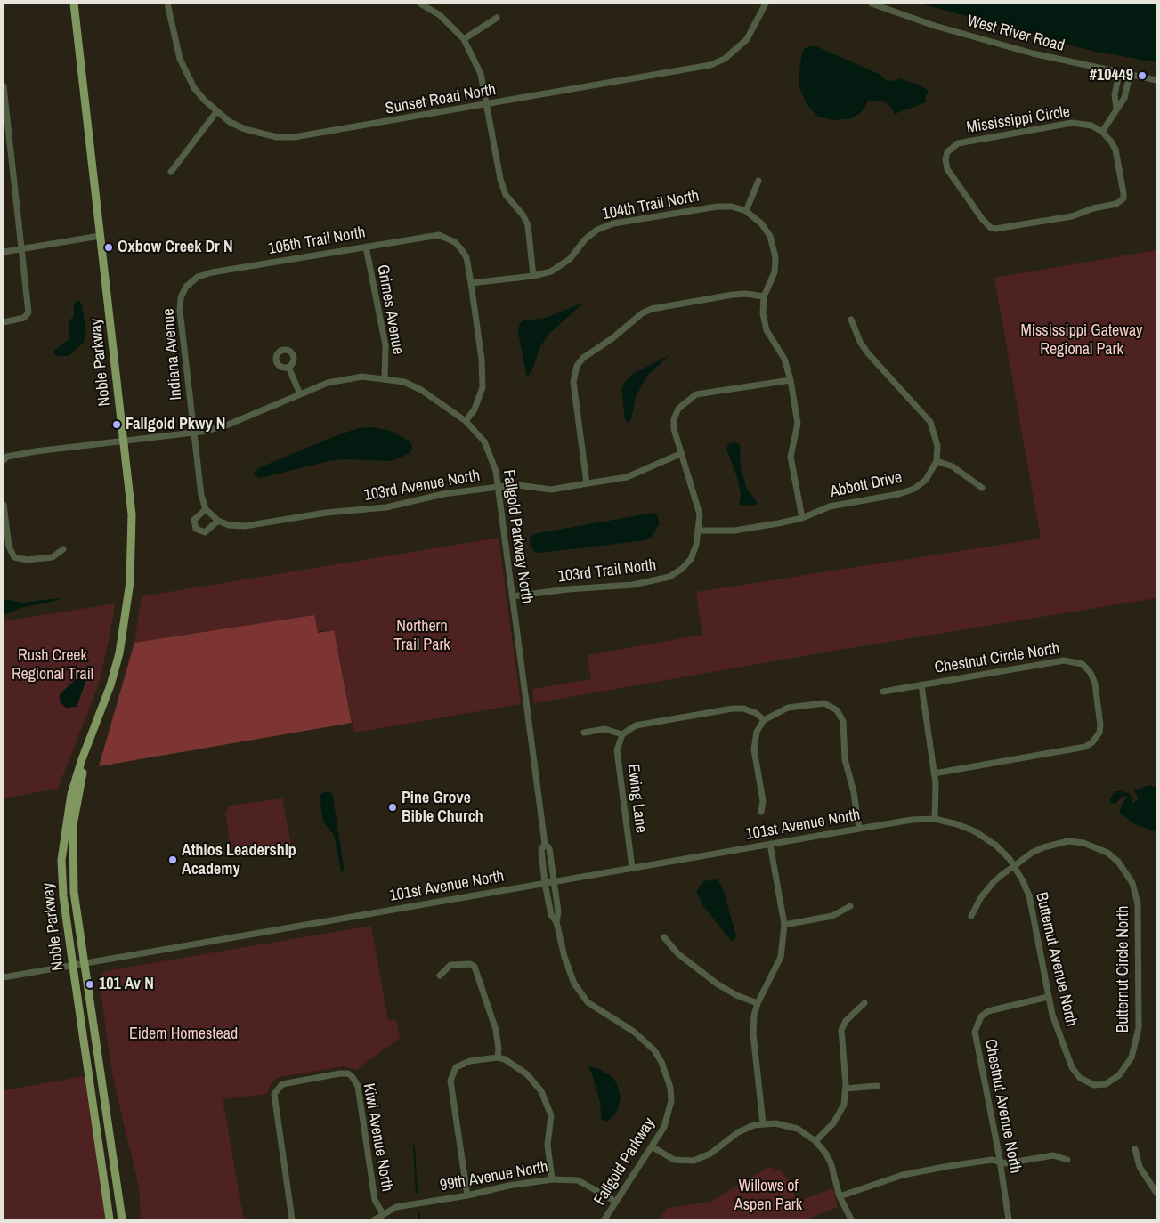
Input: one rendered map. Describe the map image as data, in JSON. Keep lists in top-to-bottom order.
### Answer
{
  "streets": {
    "main road": ["Noble Parkway"],
    "street": [
      "West River Road",
      "Sunset Road North",
      "Mississippi Circle",
      "104th Trail North",
      "105th Trail North",
      "Grimes Avenue",
      "Indiana Avenue",
      "Abbott Drive",
      "103rd Avenue North",
      "Fallgold Parkway North",
      "103rd Trail North",
      "Chestnut Circle North",
      "Ewing Lane",
      "101st Avenue North",
      "Butternut Avenue North",
      "Butternut Circle North",
      "Chestnut Avenue North",
      "Kiwi Avenue North",
      "Fallgold Parkway",
      "99th Avenue North"
    ]
  },
  "crossings": [
    ["104th Trail North", "105th Trail North"],
    ["105th Trail North", "Grimes Avenue"],
    ["105th Trail North", "Indiana Avenue"],
    ["Grimes Avenue", "Fallgold Parkway North"],
    ["Indiana Avenue", "Fallgold Parkway North"],
    ["Noble Parkway", "Fallgold Parkway North"],
    ["Noble Parkway", "101st Avenue North"],
    ["Abbott Drive", "103rd Trail North"],
    ["103rd Avenue North", "Fallgold Parkway North"],
    ["103rd Avenue North", "103rd Trail North"],
    ["Fallgold Parkway North", "103rd Trail North"],
    ["Fallgold Parkway North", "101st Avenue North"],
    ["Fallgold Parkway North", "Fallgold Parkway"],
    ["Ewing Lane", "101st Avenue North"],
    ["101st Avenue North", "Butternut Avenue North"],
    ["Butternut Avenue North", "Butternut Circle North"],
    ["Butternut Avenue North", "Chestnut Avenue North"],
    ["Kiwi Avenue North", "99th Avenue North"],
    ["Fallgold Parkway", "99th Avenue North"]
  ],
  "parks": [
    "Mississippi Gateway Regional Park",
    "Northern Trail Park",
    "Rush Creek Regional Trail",
    "Eidem Homestead",
    "Willows of Aspen Park"
  ],
  "places": [
    "#10449",
    "Oxbow Creek Dr N",
    "Fallgold Pkwy N",
    "Pine Grove Bible Church",
    "Athlos Leadership Academy",
    "101 Av N"
  ]
}
